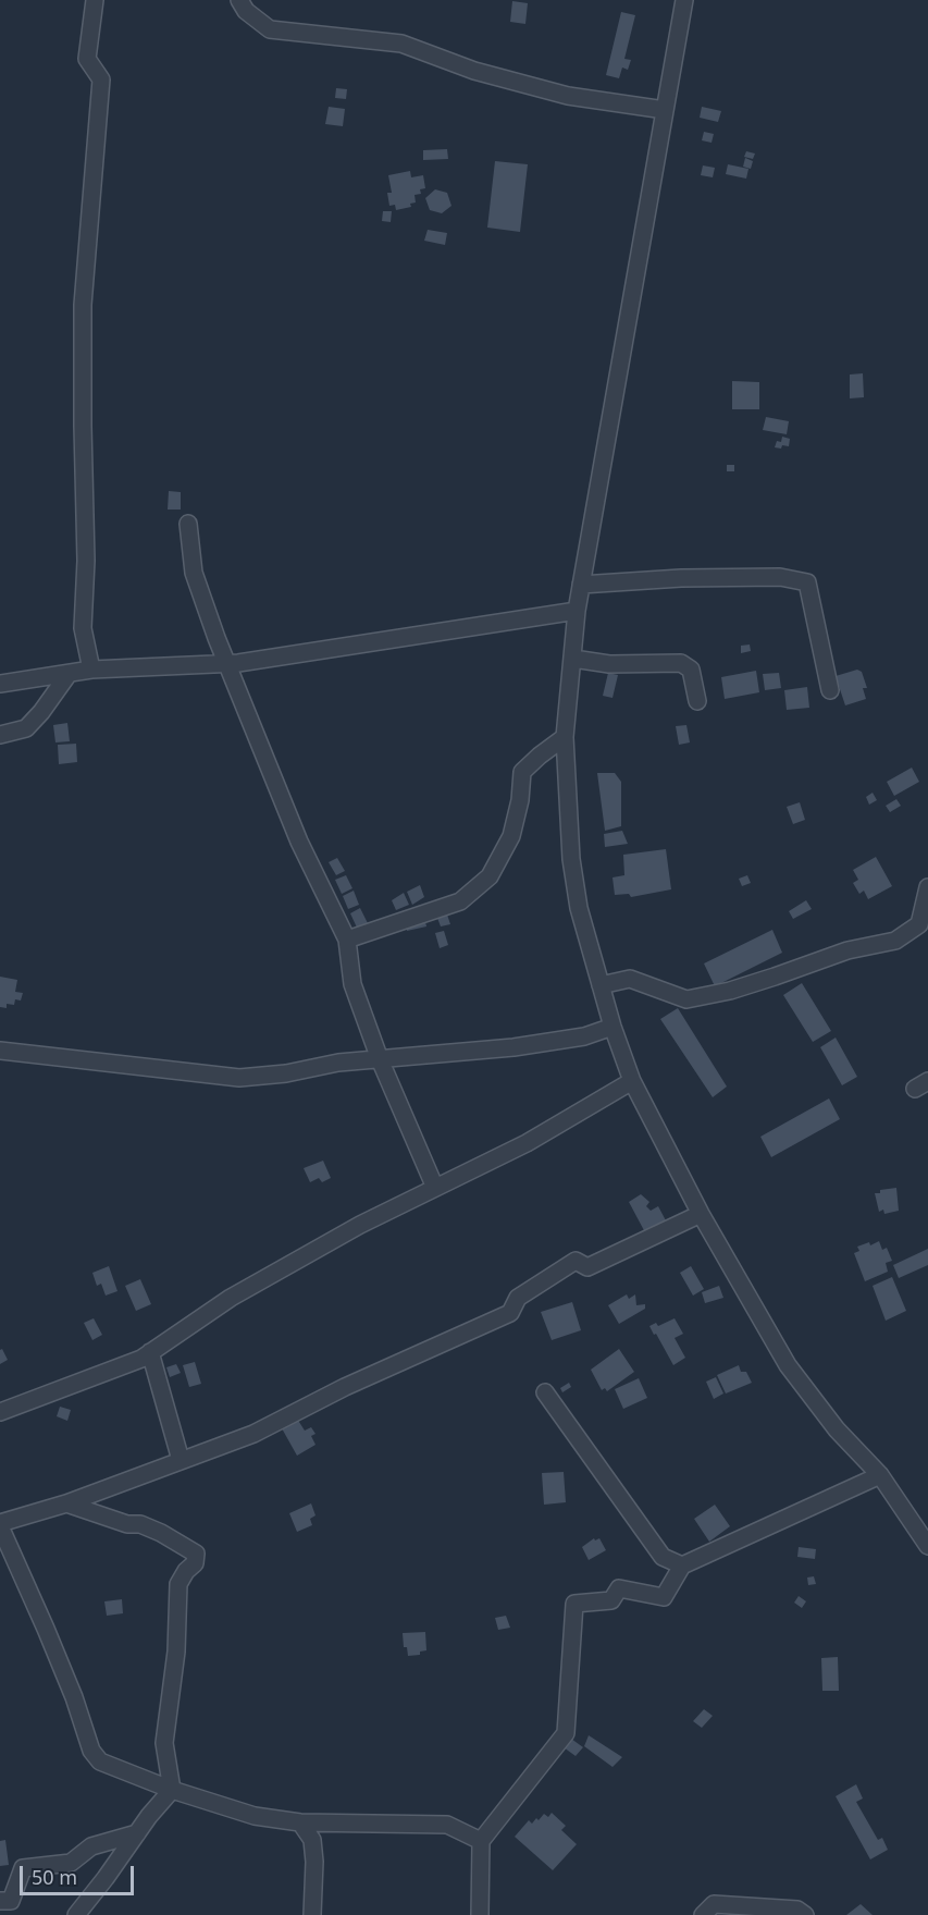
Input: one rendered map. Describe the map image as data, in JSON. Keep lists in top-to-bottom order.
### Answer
{
  "scale_bar": "50 m"
}
